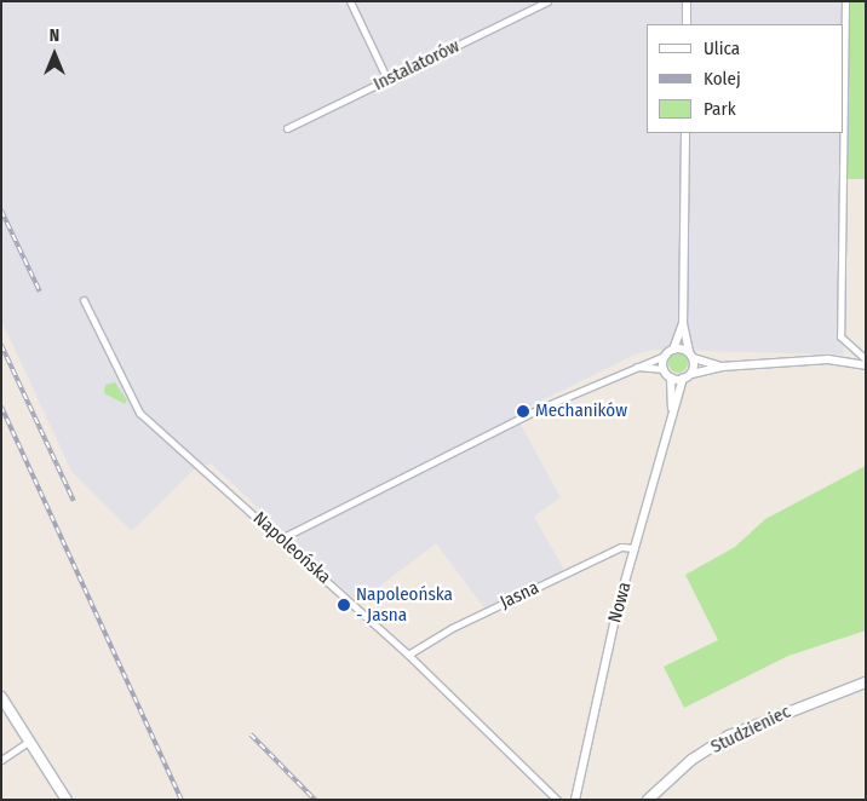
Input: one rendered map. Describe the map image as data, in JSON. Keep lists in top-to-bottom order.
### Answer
{
  "streets": {
    "main road": ["Studzieniec"],
    "street": [
      "Instalatorów",
      "Napoleońska",
      "Jasna",
      "Nowa"
    ]
  },
  "crossings": [
    ["Napoleońska", "Jasna"],
    ["Jasna", "Nowa"]
  ],
  "places": ["Mechaników", "Napoleońska - Jasna"],
  "legend": ["Ulica", "Kolej", "Park"],
  "north": "top"
}
